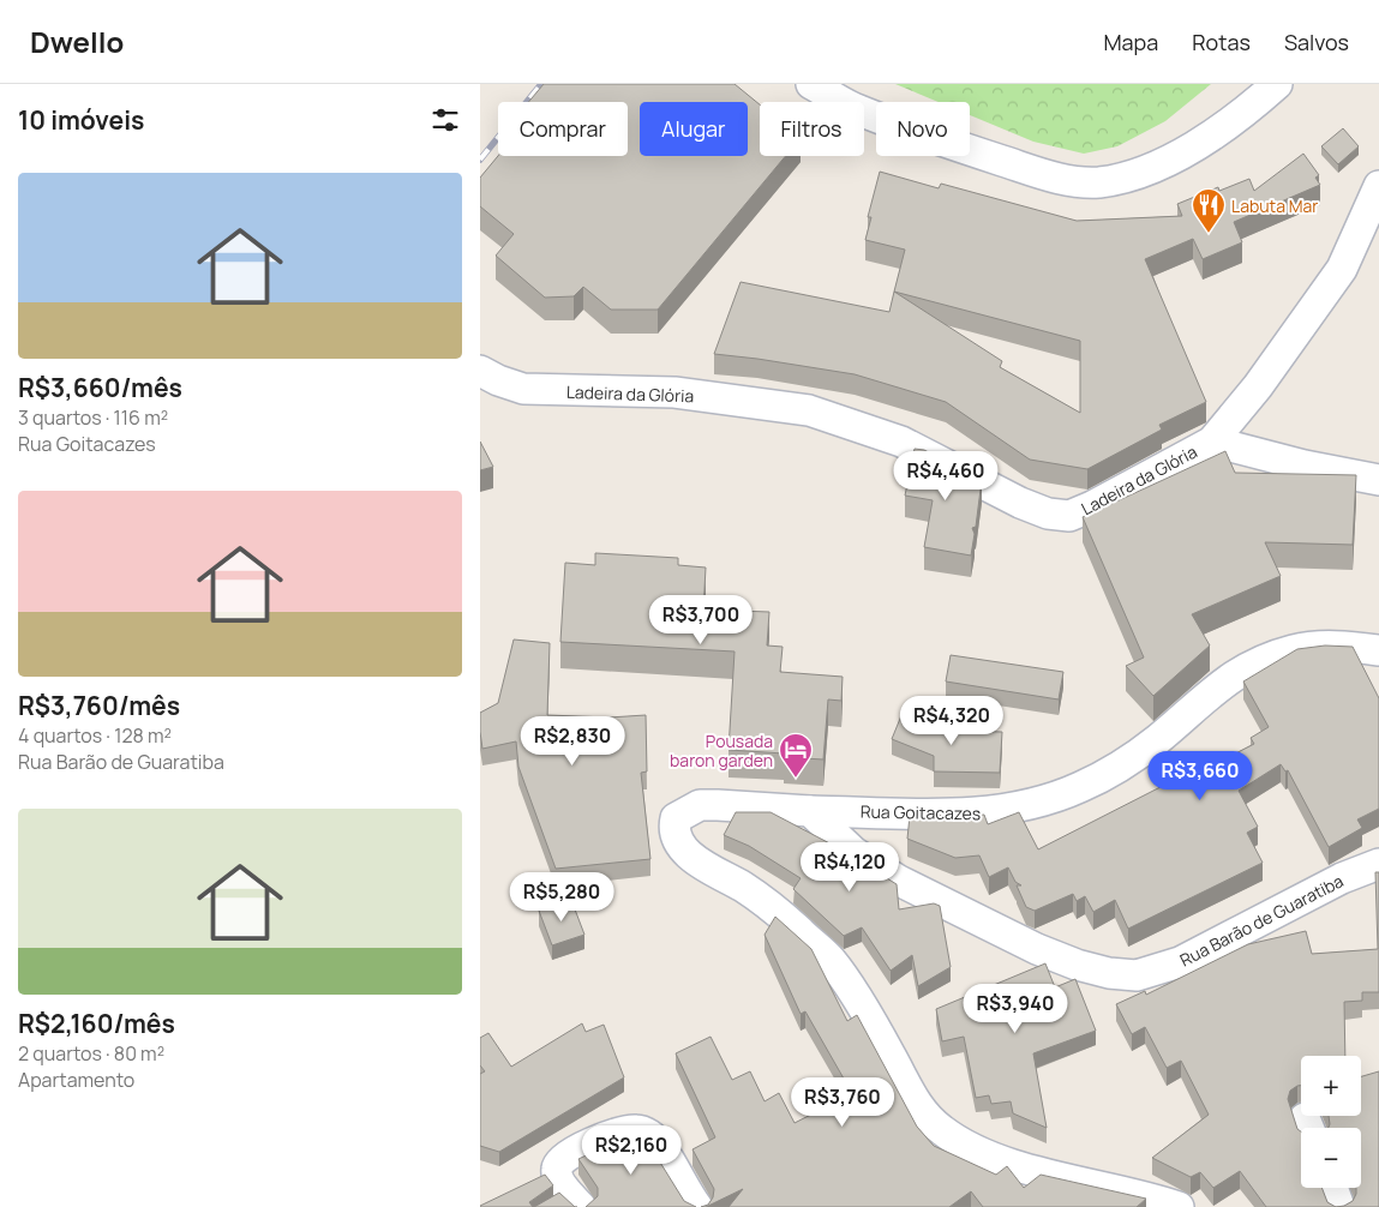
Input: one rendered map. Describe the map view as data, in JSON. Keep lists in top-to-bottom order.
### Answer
{
  "streets": {
    "street": ["Ladeira da Glória", "Rua Goitacazes", "Rua Barão de Guaratiba"]
  },
  "crossings": [
    ["Rua Goitacazes", "Rua Barão de Guaratiba"]
  ],
  "places": {
    "restaurant": ["Labuta Mar"],
    "hotel": ["Pousada baron garden"]
  },
  "page": {
    "header": "Dwello",
    "nav": ["Mapa", "Rotas", "Salvos"],
    "heading": "10 imóveis",
    "chip": [
      "Comprar",
      "Alugar",
      "Filtros",
      "Novo"
    ],
    "list": [
      {
        "name": "R$3,660/mês",
        "note": "3 quartos · 116 m² · Rua Goitacazes"
      },
      {
        "name": "R$3,760/mês",
        "note": "4 quartos · 128 m² · Rua Barão de Guaratiba"
      },
      {
        "name": "R$2,160/mês",
        "note": "2 quartos · 80 m² · Apartamento"
      }
    ],
    "price": [
      "R$4,460",
      "R$3,700",
      "R$4,320",
      "R$2,830",
      "R$3,660",
      "R$4,120",
      "R$5,280",
      "R$3,940",
      "R$3,760",
      "R$2,160"
    ],
    "map_buttons": ["+", "−"]
  }
}
